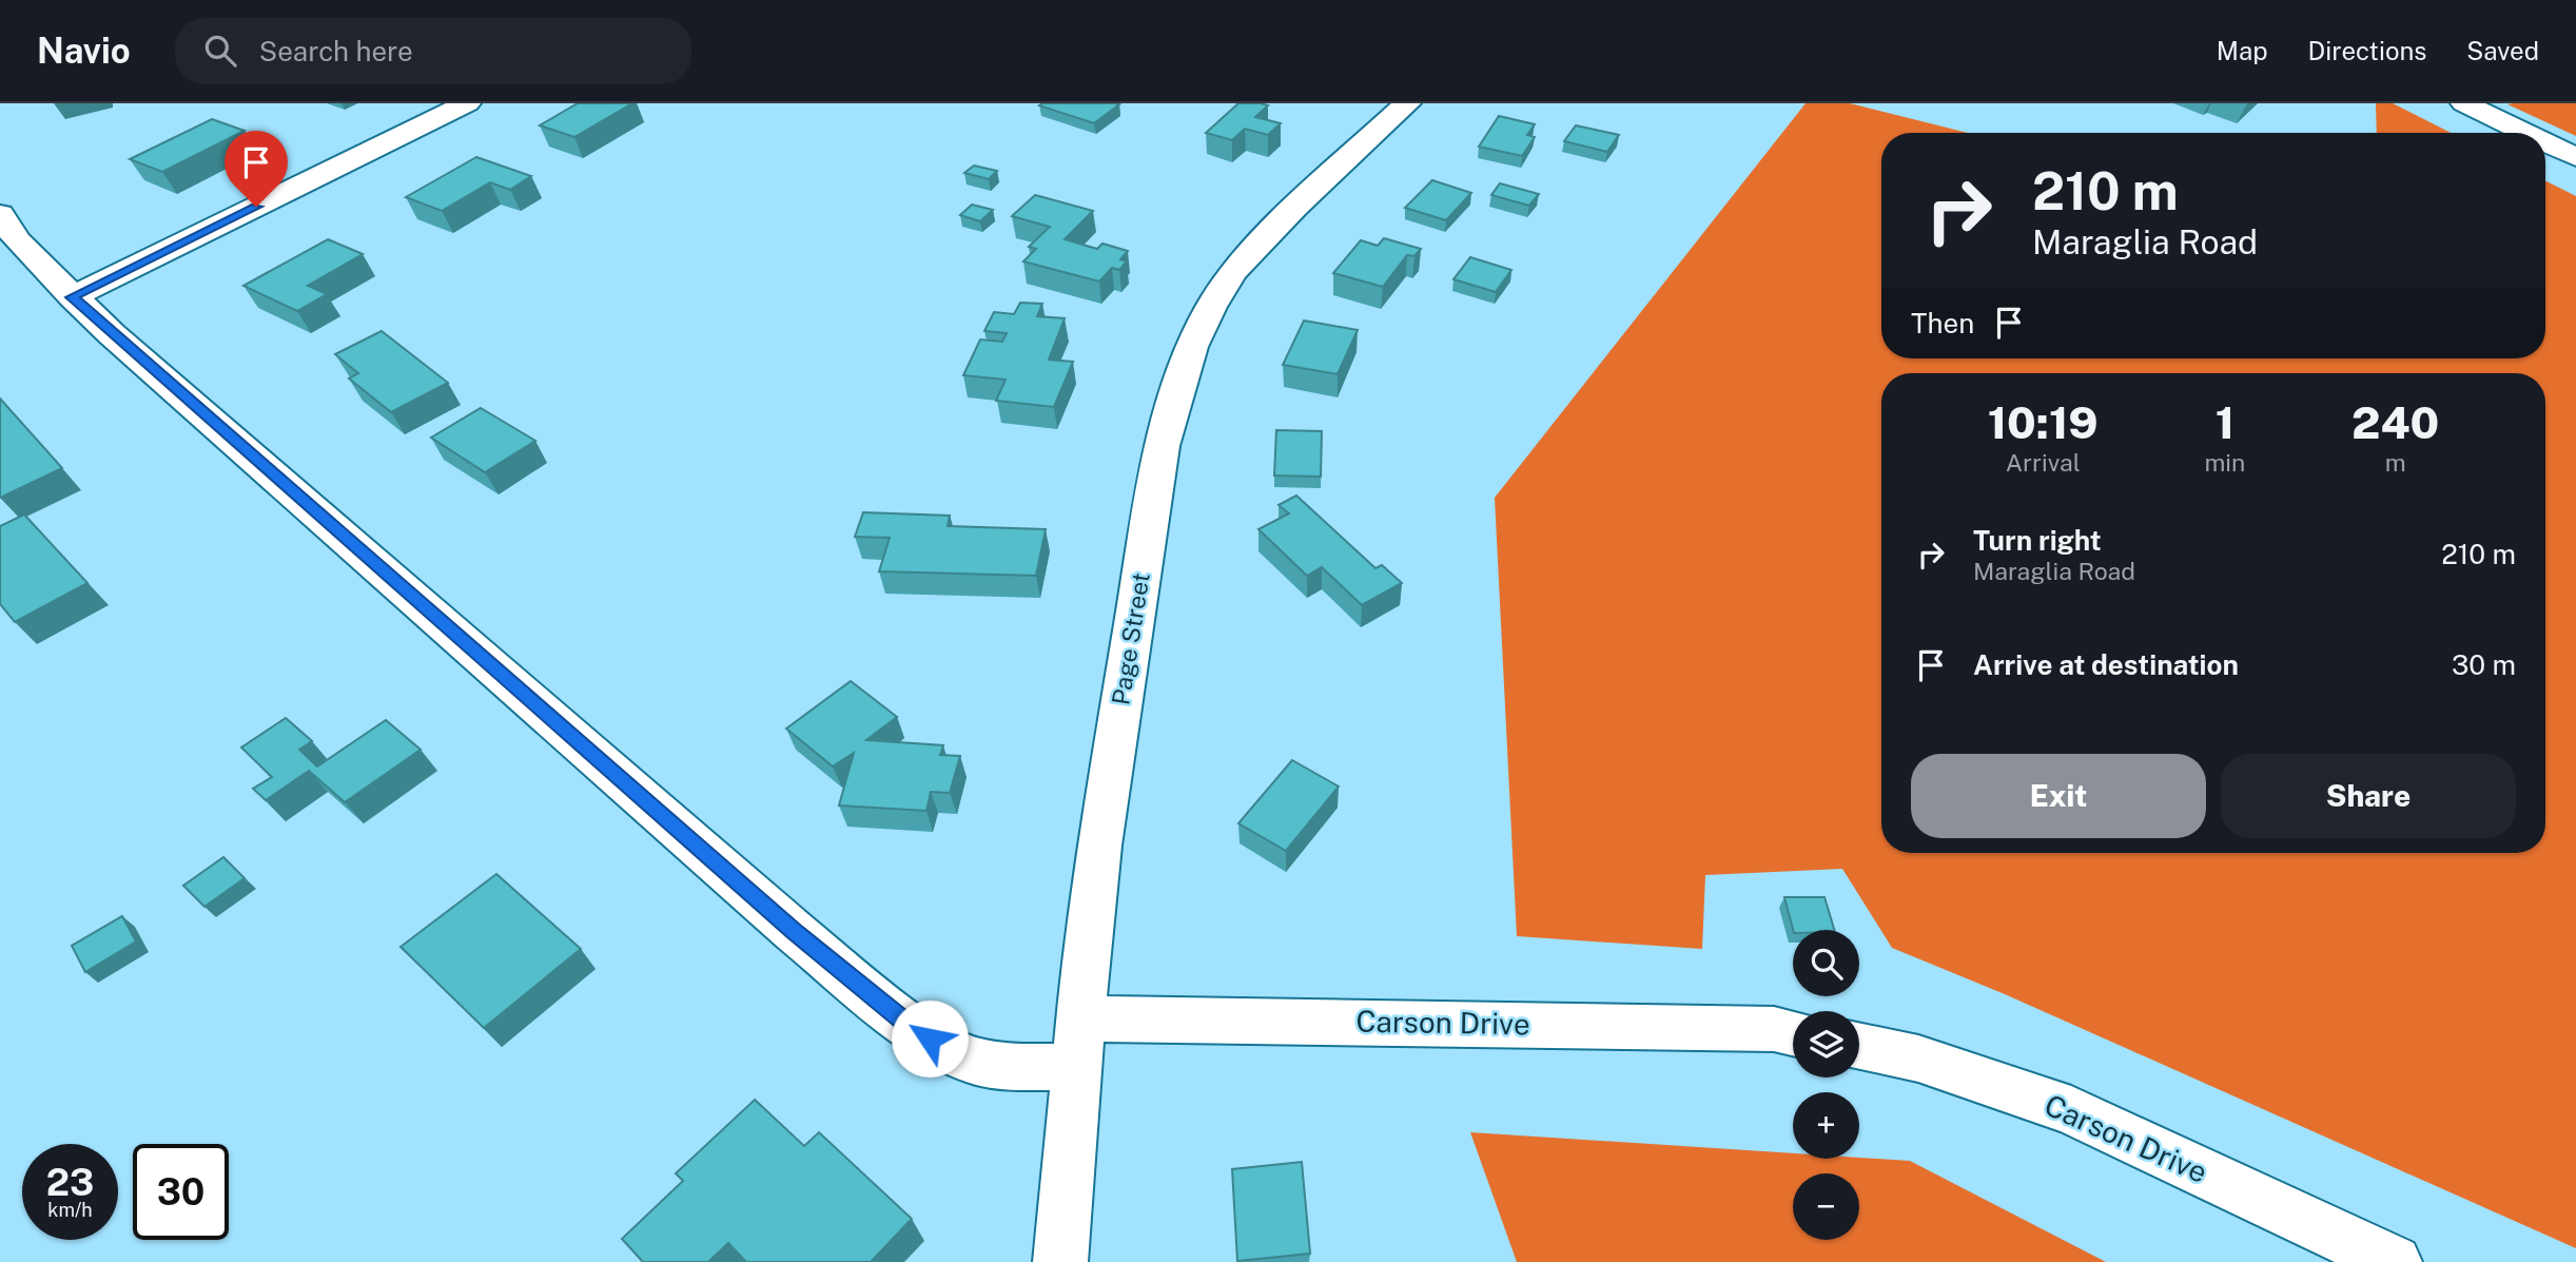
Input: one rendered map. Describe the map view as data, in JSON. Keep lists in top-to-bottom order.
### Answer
{
  "streets": {
    "street": ["Page Street", "Carson Drive"]
  },
  "crossings": [
    ["Page Street", "Carson Drive"]
  ],
  "page": {
    "header": "Navio",
    "search": "Search here",
    "nav": ["Map", "Directions", "Saved"],
    "turn": ["210 m", "Maraglia Road"],
    "then": "Then",
    "eta": [
      "10:19",
      "Arrival",
      "1",
      "min",
      "240",
      "m"
    ],
    "list": [
      {
        "name": "Turn right",
        "note": "Maraglia Road",
        "value": "210 m"
      },
      {
        "name": "Arrive at destination",
        "value": "30 m"
      }
    ],
    "buttons": ["Exit", "Share"],
    "map_buttons": ["+", "−"],
    "speed": "23 km/h",
    "limit": "30"
  }
}
